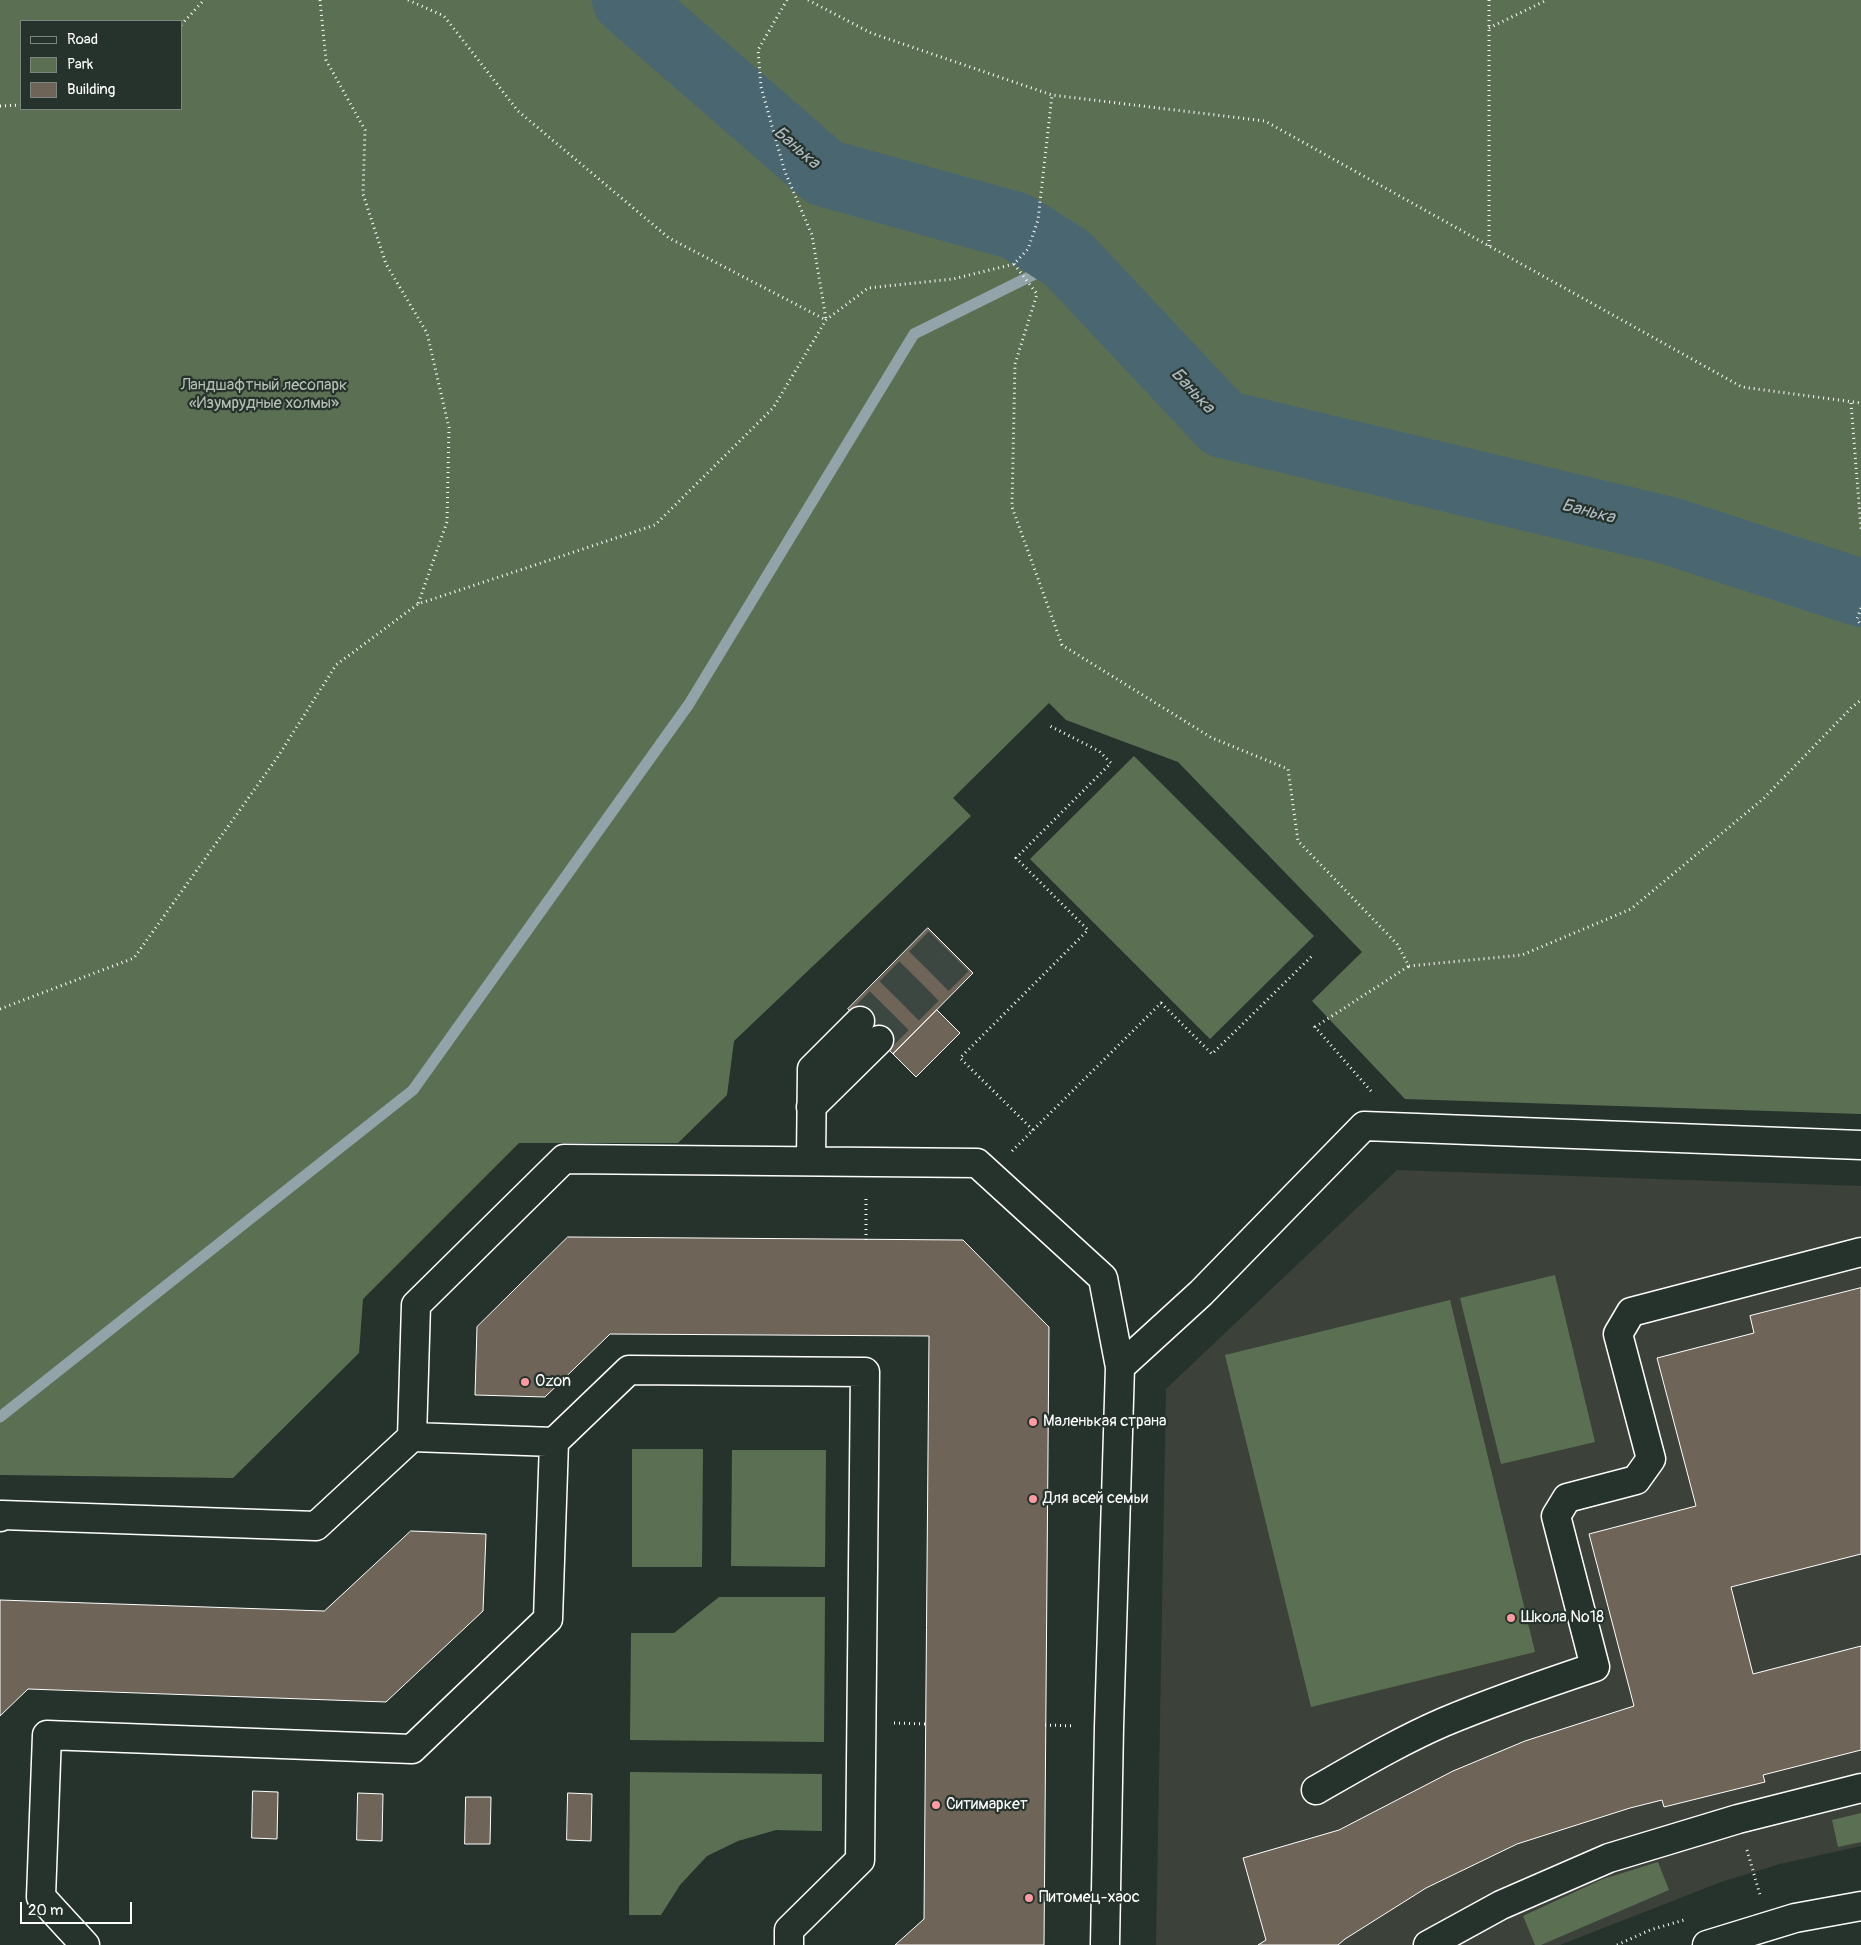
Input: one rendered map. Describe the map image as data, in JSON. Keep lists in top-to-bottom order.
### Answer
{
  "water": ["Банька"],
  "parks": ["Ландшафтный лесопарк «Изумрудные холмы»"],
  "places": [
    "Ozon",
    "Маленькая страна",
    "Для всей семьи",
    "Школа №18",
    "Ситимаркет",
    "Питомец-хаос"
  ],
  "legend": ["Road", "Park", "Building"],
  "scale_bar": "20 m"
}
